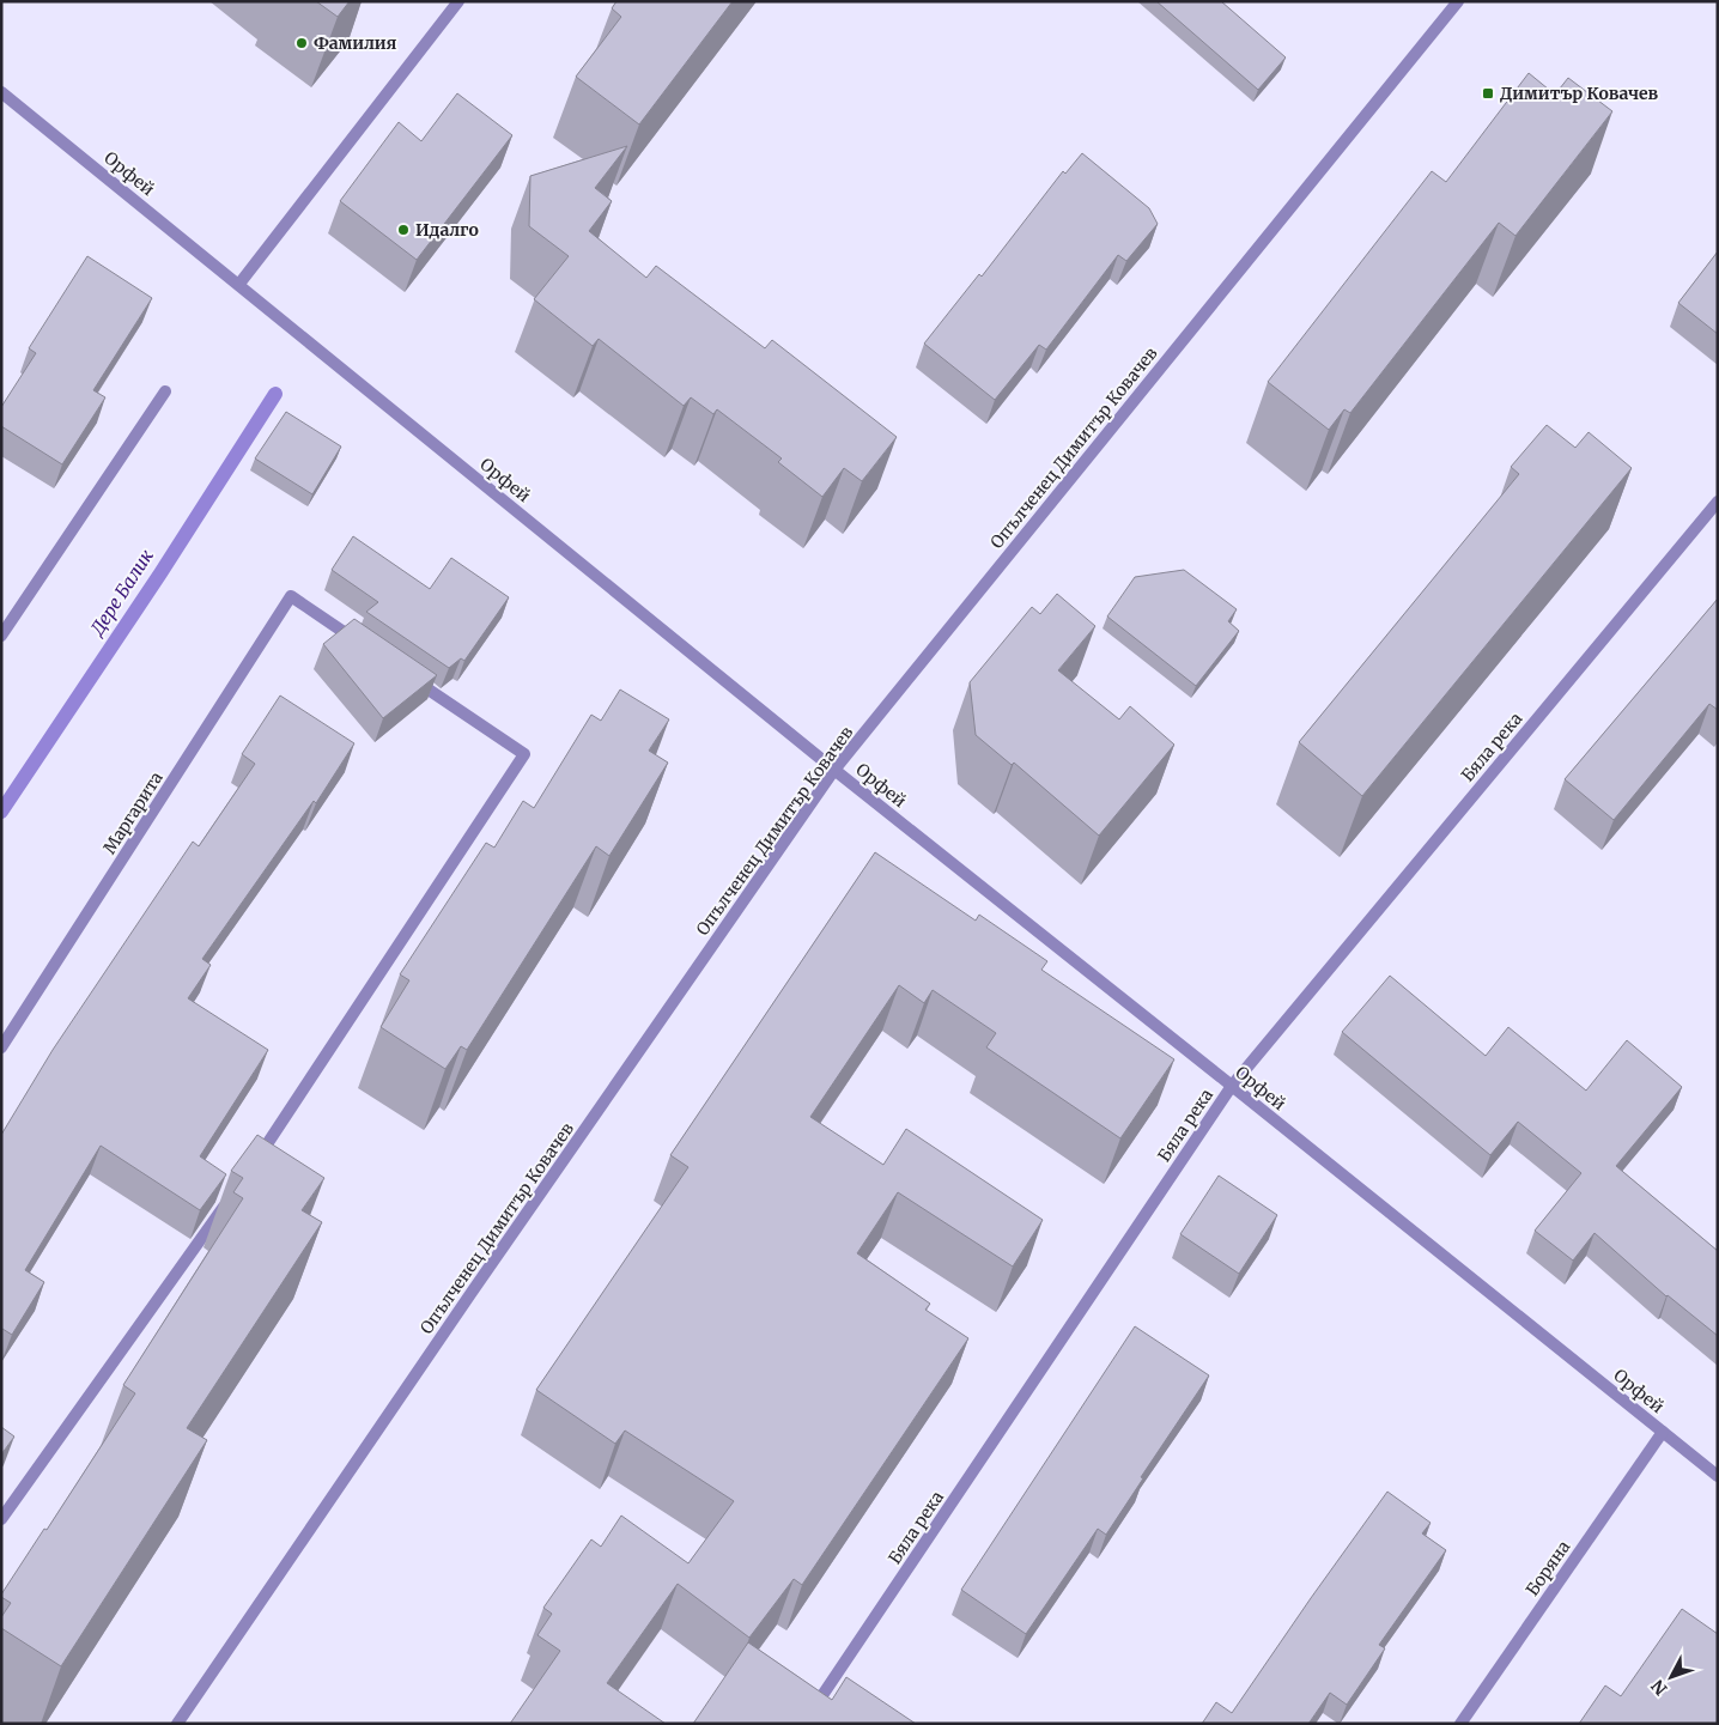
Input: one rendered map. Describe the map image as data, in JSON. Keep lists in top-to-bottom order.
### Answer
{
  "streets": {
    "street": [
      "Орфей",
      "Опълченец Димитър Ковачев",
      "Бяла река",
      "Маргарита",
      "Боряна"
    ]
  },
  "crossings": [
    ["Орфей", "Опълченец Димитър Ковачев"],
    ["Орфей", "Бяла река"],
    ["Орфей", "Боряна"]
  ],
  "water": ["Дере Балик"],
  "places": {
    "other": ["Фамилия", "Идалго"],
    "transit": ["Димитър Ковачев"]
  },
  "north": "bottom left"
}
